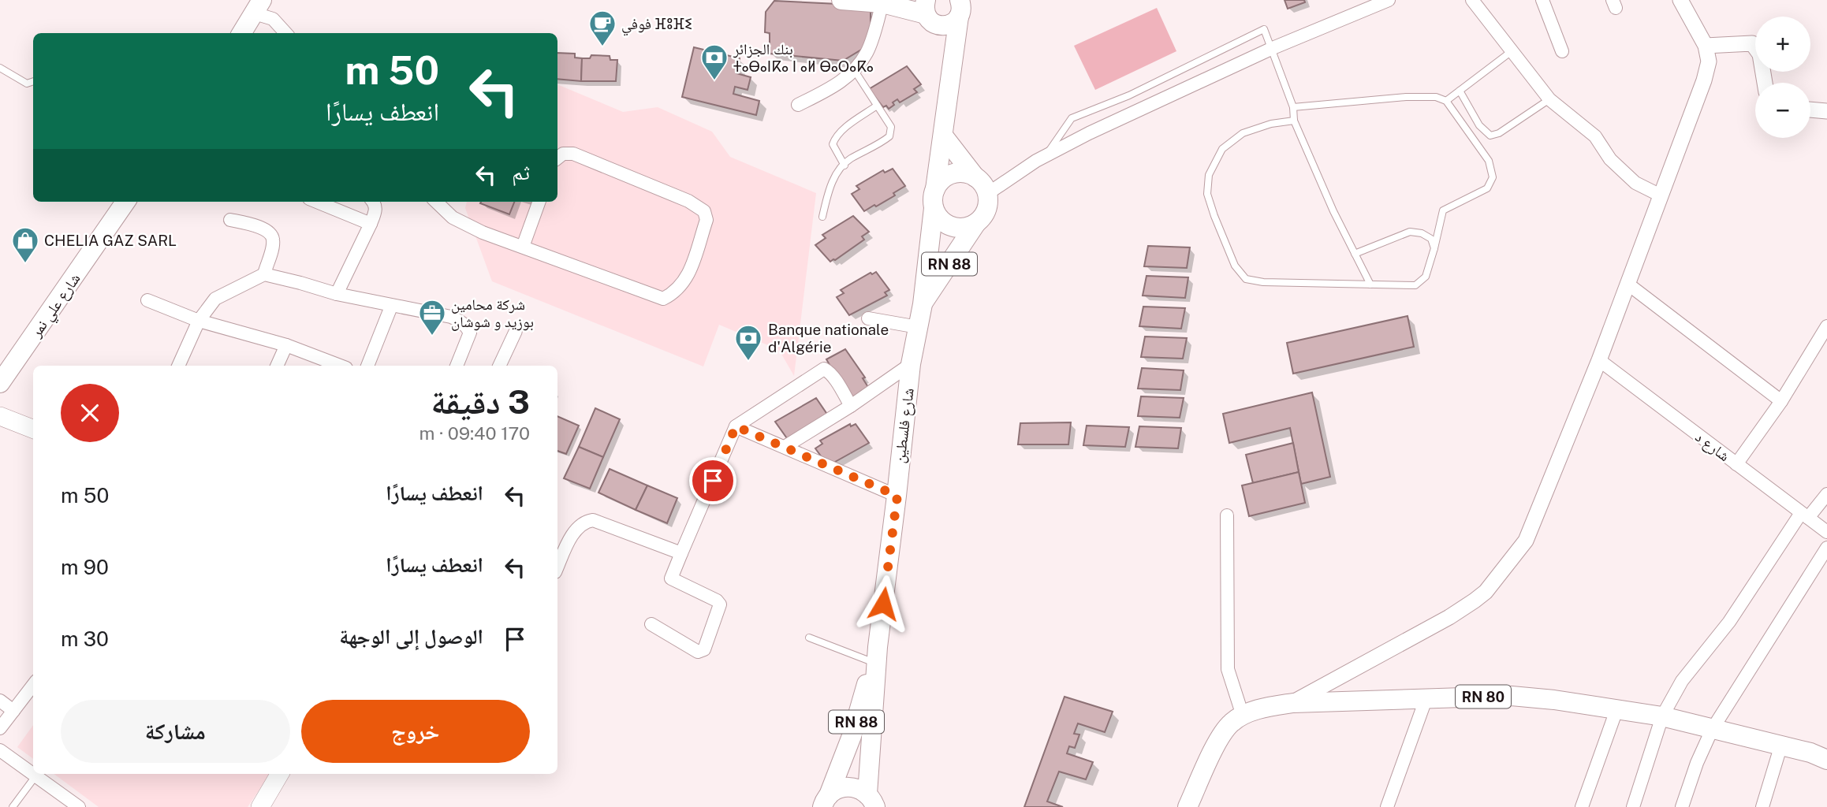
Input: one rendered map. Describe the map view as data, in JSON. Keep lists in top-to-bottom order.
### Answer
{
  "streets": {
    "main road": [
      "RN 88",
      "شارع علي نمر",
      "شارع فلسطين",
      "RN 80"
    ],
    "street": ["شارع د"]
  },
  "crossings": [
    ["RN 88", "شارع فلسطين"]
  ],
  "places": {
    "cafe": ["فوفي ⴼⵓⴼⵉ"],
    "bank": ["بنك الجزائر ⵜⴰⴱⴰⵏⴽⴰ ⵏ ⴰⵍ ⴱⴰⵔⴰⴽⴰ", "Banque nationale d'Algérie"],
    "shop": ["CHELIA GAZ SARL"],
    "office": ["شركة محامين بوزيد و شوشان"]
  },
  "page": {
    "map_buttons": ["+", "−"],
    "turn": ["50 m", "انعطف يسارًا"],
    "then": "ثم",
    "heading": ["3 دقيقة", "170 m · 09:40"],
    "list": [
      {
        "name": "انعطف يسارًا",
        "value": "50 m"
      },
      {
        "name": "انعطف يسارًا",
        "value": "90 m"
      },
      {
        "name": "الوصول إلى الوجهة",
        "value": "30 m"
      }
    ],
    "buttons": ["خروج", "مشاركة"]
  }
}
